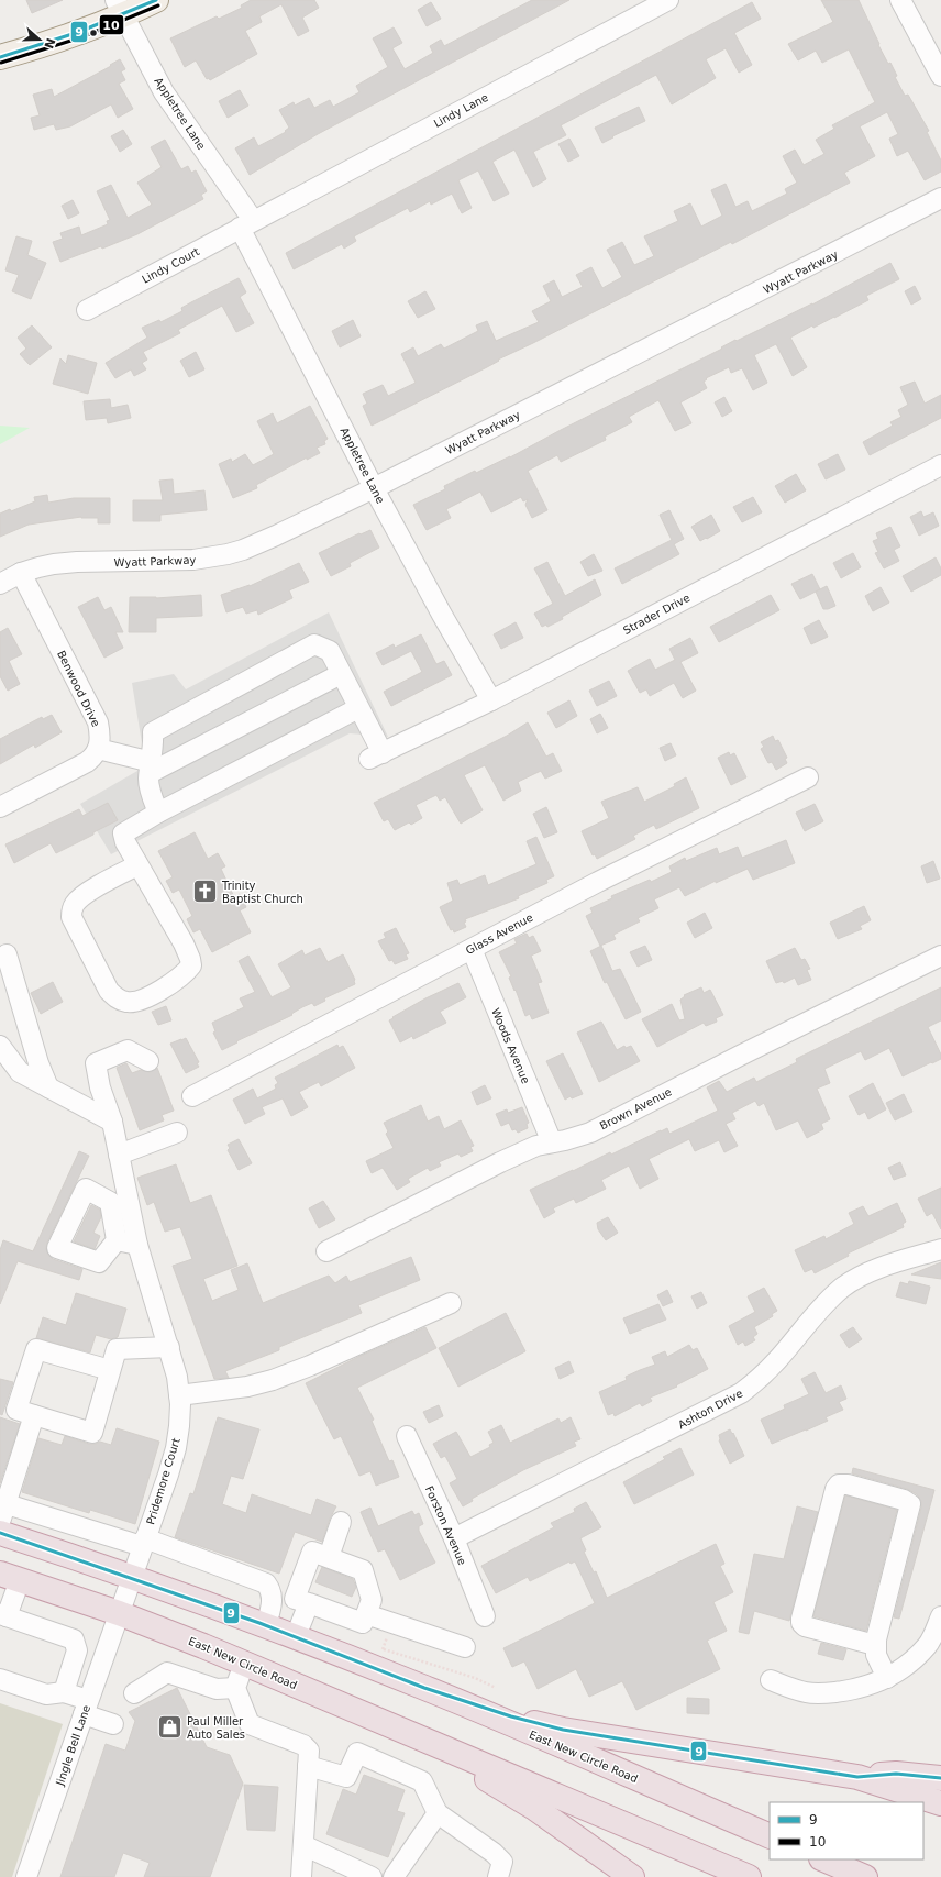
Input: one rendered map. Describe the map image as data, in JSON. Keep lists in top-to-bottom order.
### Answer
{
  "streets": {
    "highway": ["East New Circle Road"],
    "street": [
      "Lindy Lane",
      "Appletree Lane",
      "Lindy Court",
      "Wyatt Parkway",
      "Strader Drive",
      "Benwood Drive",
      "Glass Avenue",
      "Woods Avenue",
      "Brown Avenue",
      "Ashton Drive",
      "Pridemore Court",
      "Forston Avenue",
      "Jingle Bell Lane"
    ]
  },
  "crossings": [
    ["Lindy Lane", "Appletree Lane"],
    ["Lindy Lane", "Lindy Court"],
    ["Appletree Lane", "Lindy Court"],
    ["Appletree Lane", "Wyatt Parkway"],
    ["Appletree Lane", "Strader Drive"],
    ["Wyatt Parkway", "Benwood Drive"],
    ["Glass Avenue", "Woods Avenue"],
    ["Woods Avenue", "Brown Avenue"],
    ["Ashton Drive", "Forston Avenue"],
    ["Pridemore Court", "East New Circle Road"],
    ["Pridemore Court", "Jingle Bell Lane"],
    ["East New Circle Road", "Jingle Bell Lane"]
  ],
  "places": {
    "church": ["Trinity Baptist Church"],
    "shop": ["Paul Miller Auto Sales"]
  },
  "lines": ["transit line 9", "transit line 10"],
  "legend": ["9", "10"],
  "north": "right"
}
